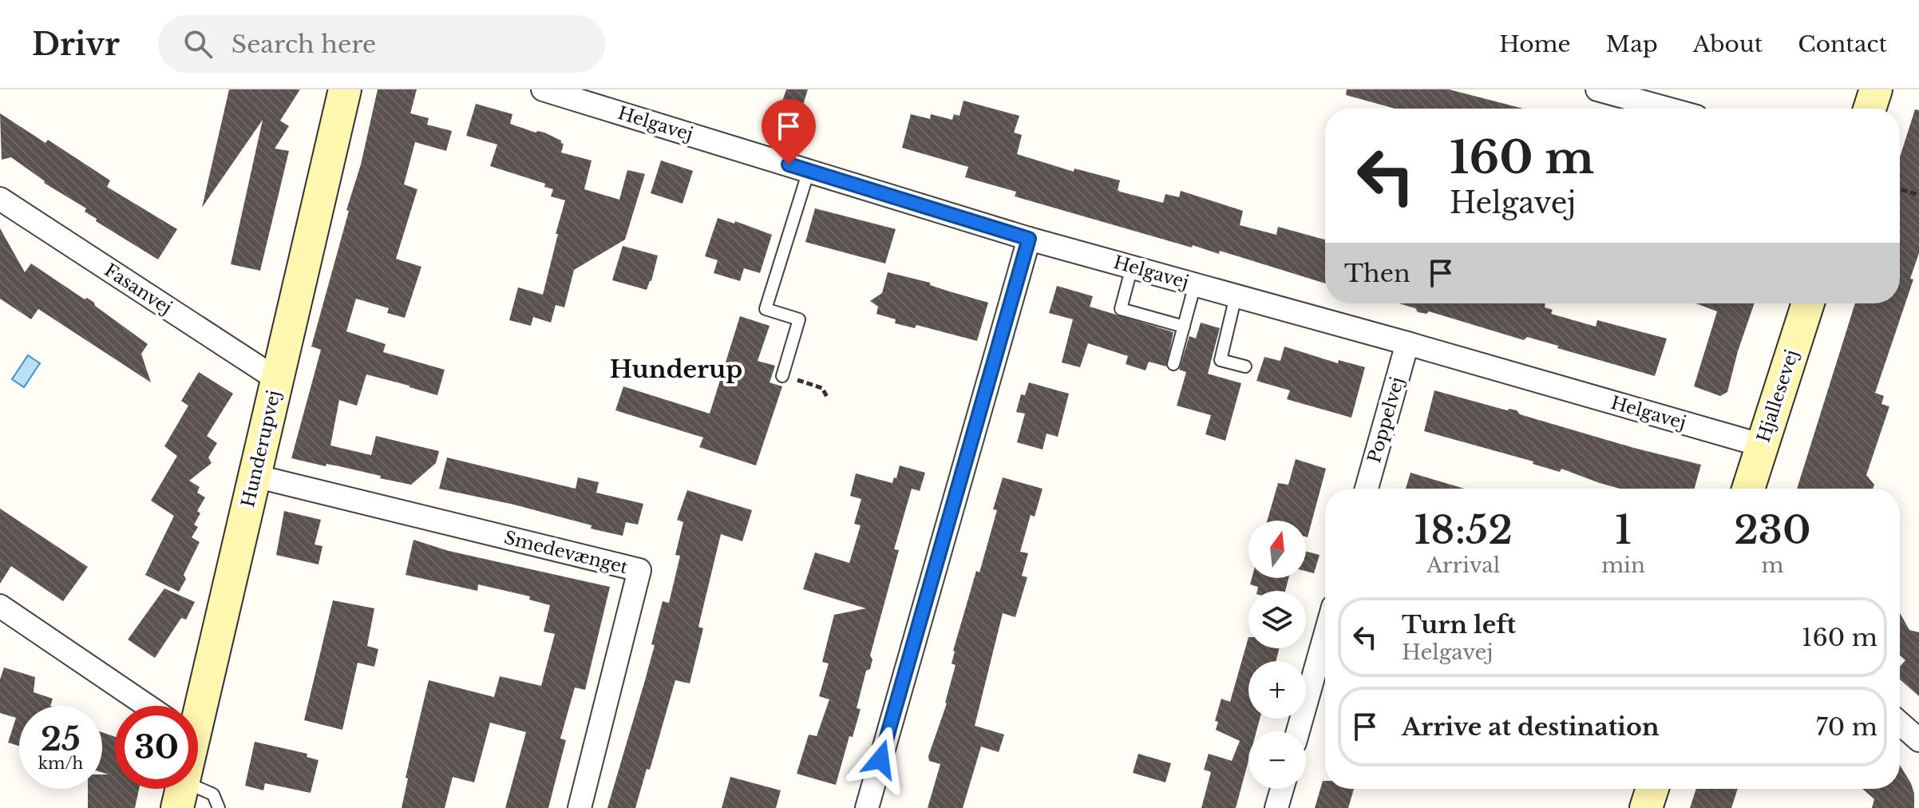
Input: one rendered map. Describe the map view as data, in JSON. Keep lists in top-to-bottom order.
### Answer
{
  "streets": {
    "street": [
      "Helgavej",
      "Fasanvej",
      "Hjallesevej",
      "Poppelvej",
      "Hunderupvej",
      "Smedevænget"
    ]
  },
  "crossings": [
    ["Helgavej", "Hjallesevej"],
    ["Helgavej", "Poppelvej"],
    ["Fasanvej", "Hunderupvej"],
    ["Hunderupvej", "Smedevænget"]
  ],
  "districts": ["Hunderup"],
  "north": "top",
  "page": {
    "header": "Drivr",
    "search": "Search here",
    "nav": [
      "Home",
      "Map",
      "About",
      "Contact"
    ],
    "turn": ["160 m", "Helgavej"],
    "then": "Then",
    "eta": [
      "18:52",
      "Arrival",
      "1",
      "min",
      "230",
      "m"
    ],
    "map_buttons": ["+", "−"],
    "list": [
      {
        "name": "Turn left",
        "note": "Helgavej",
        "value": "160 m"
      },
      {
        "name": "Arrive at destination",
        "value": "70 m"
      }
    ],
    "speed": "25 km/h",
    "limit": "30"
  }
}
